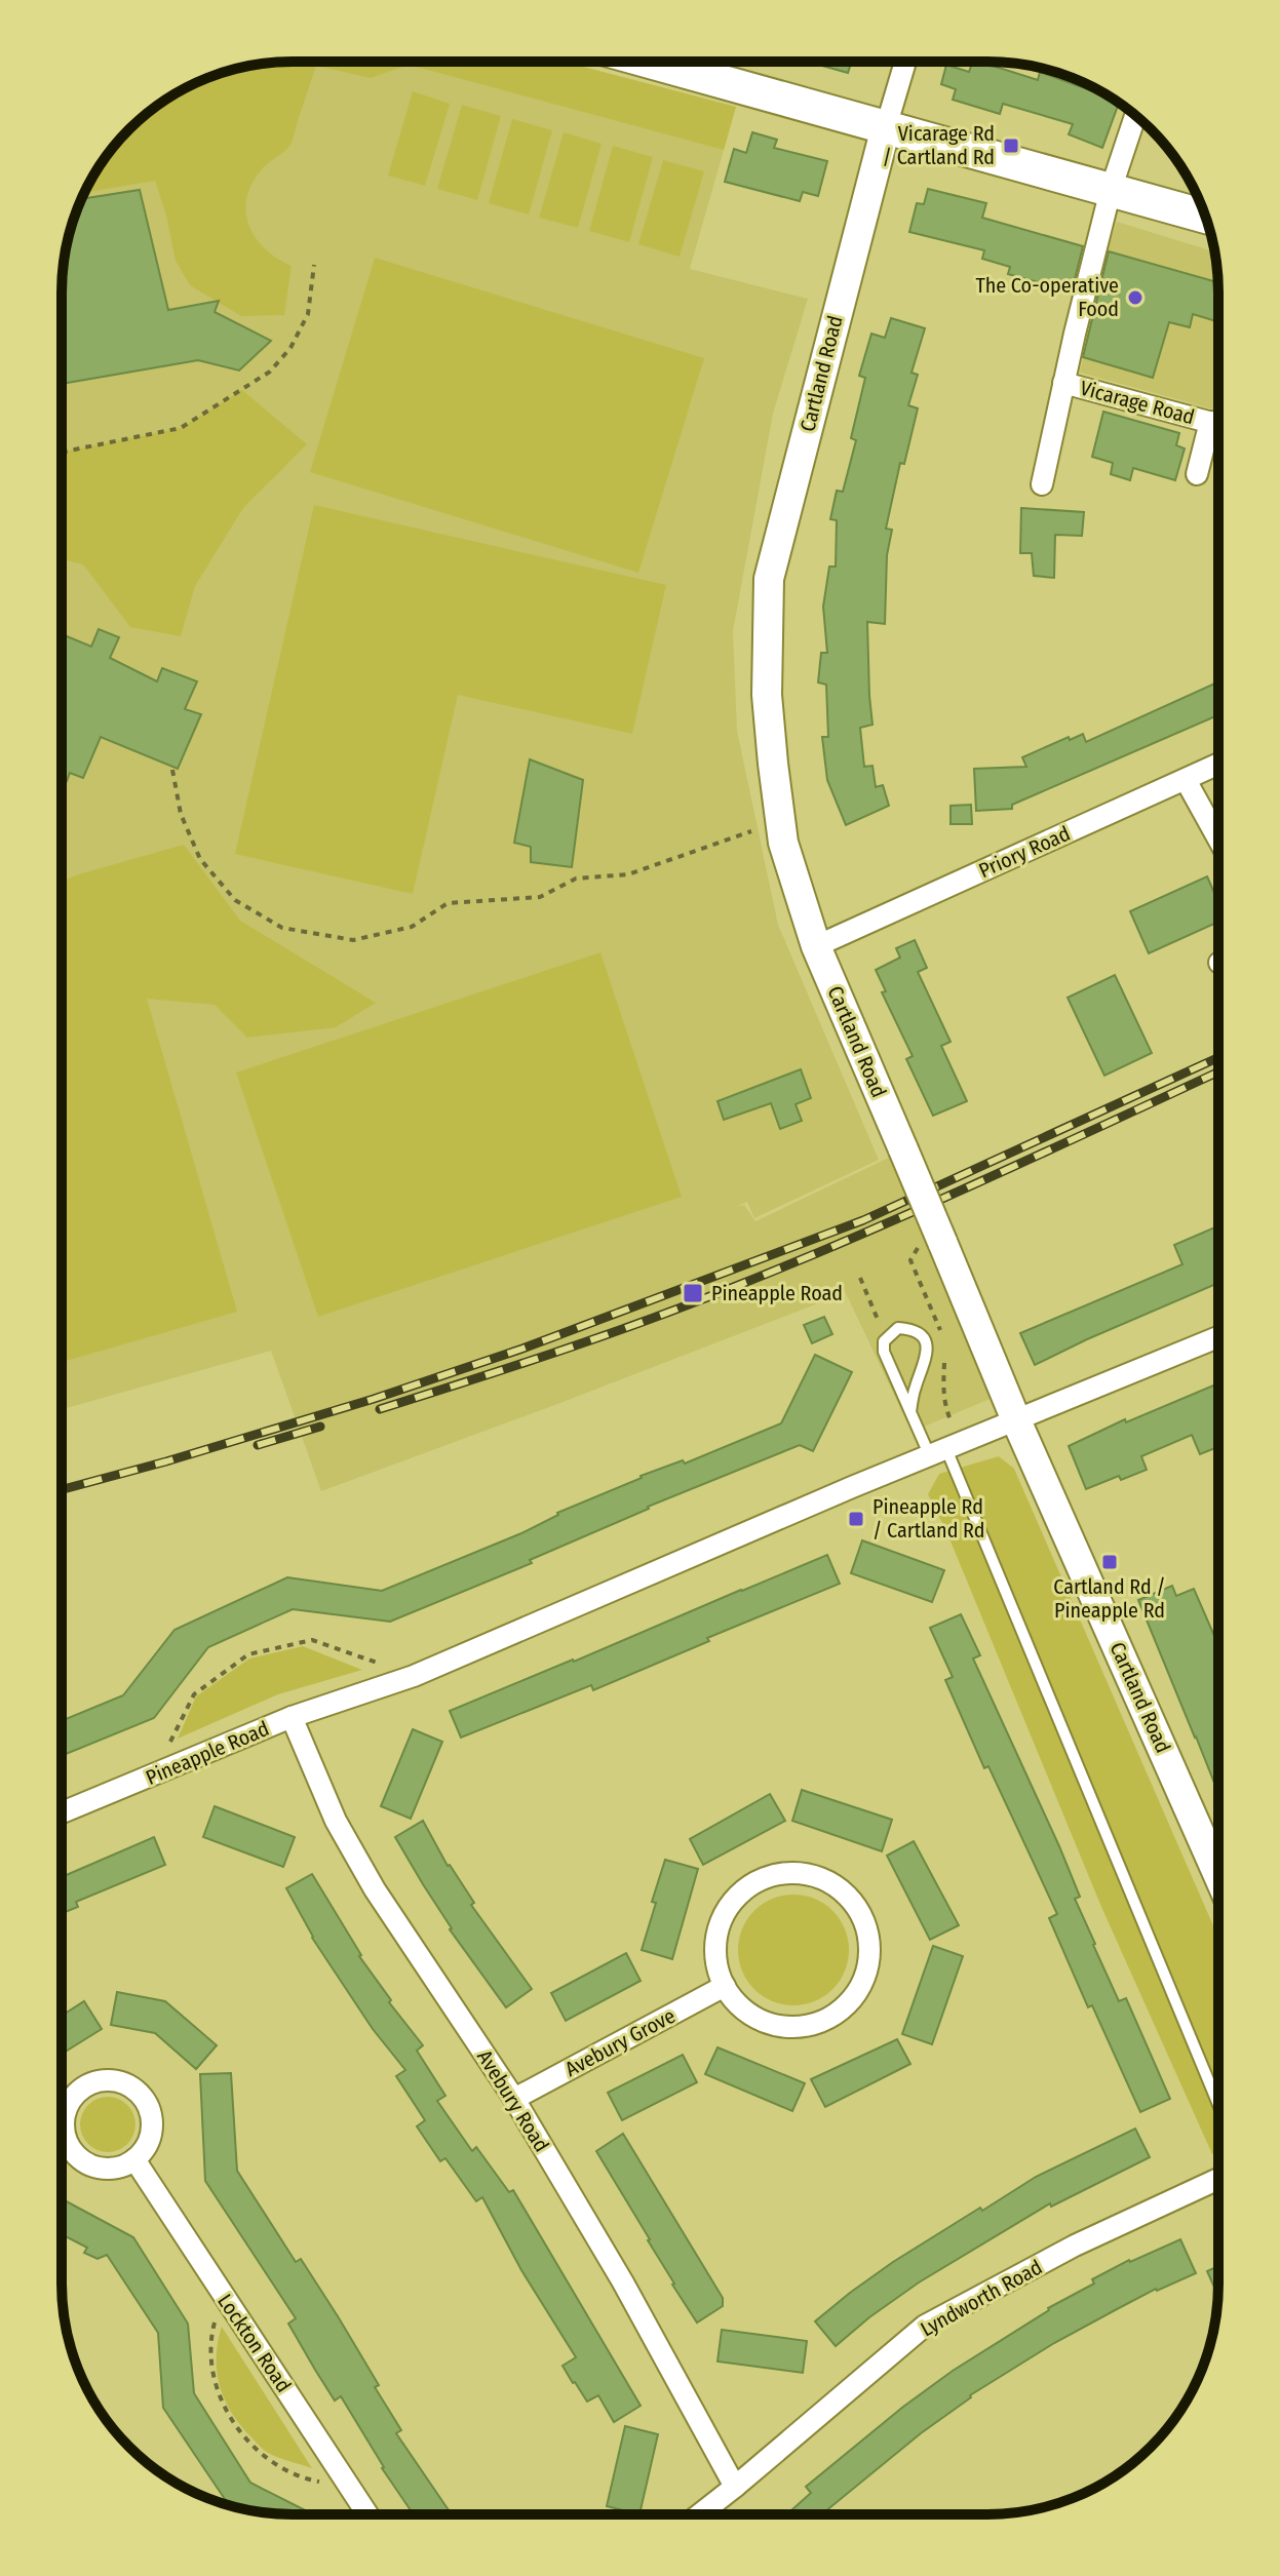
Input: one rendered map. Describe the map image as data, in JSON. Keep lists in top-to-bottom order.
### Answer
{
  "streets": {
    "street": [
      "Cartland Road",
      "Vicarage Road",
      "Priory Road",
      "Pineapple Road",
      "Avebury Grove",
      "Avebury Road",
      "Lyndworth Road",
      "Lockton Road"
    ]
  },
  "crossings": [
    ["Cartland Road", "Priory Road"],
    ["Cartland Road", "Pineapple Road"],
    ["Pineapple Road", "Avebury Road"],
    ["Avebury Grove", "Avebury Road"],
    ["Avebury Road", "Lyndworth Road"]
  ],
  "places": {
    "transit": [
      "Vicarage Rd / Cartland Rd",
      "Pineapple Road",
      "Pineapple Rd / Cartland Rd",
      "Cartland Rd / Pineapple Rd"
    ],
    "other": ["The Co-operative Food"]
  }
}
